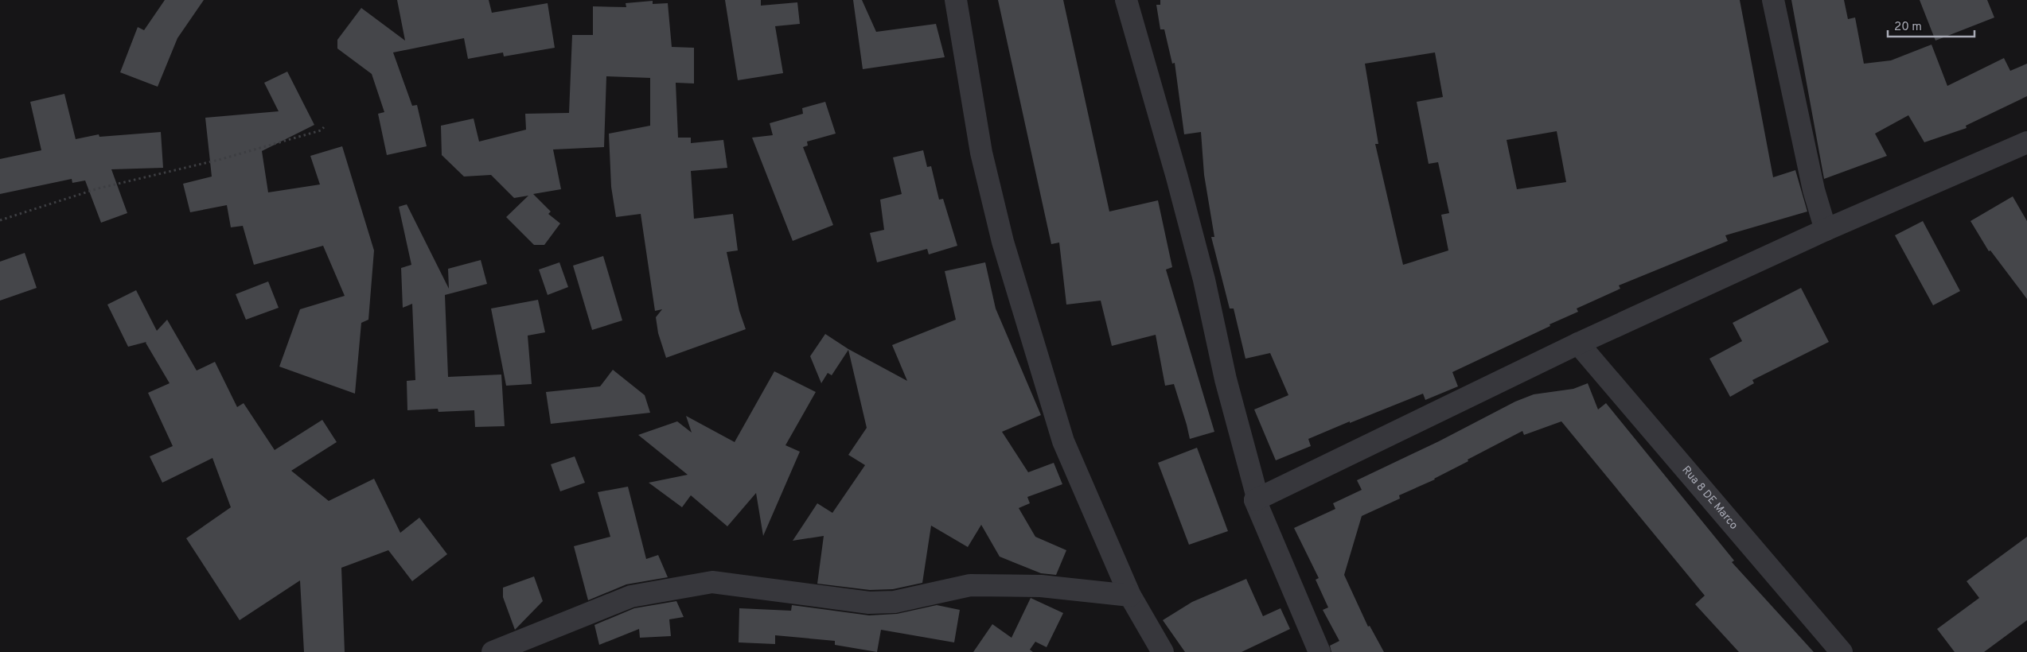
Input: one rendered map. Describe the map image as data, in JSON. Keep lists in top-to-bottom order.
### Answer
{
  "streets": {
    "street": ["Rua 8 DE Marco"]
  },
  "scale_bar": "20 m"
}
